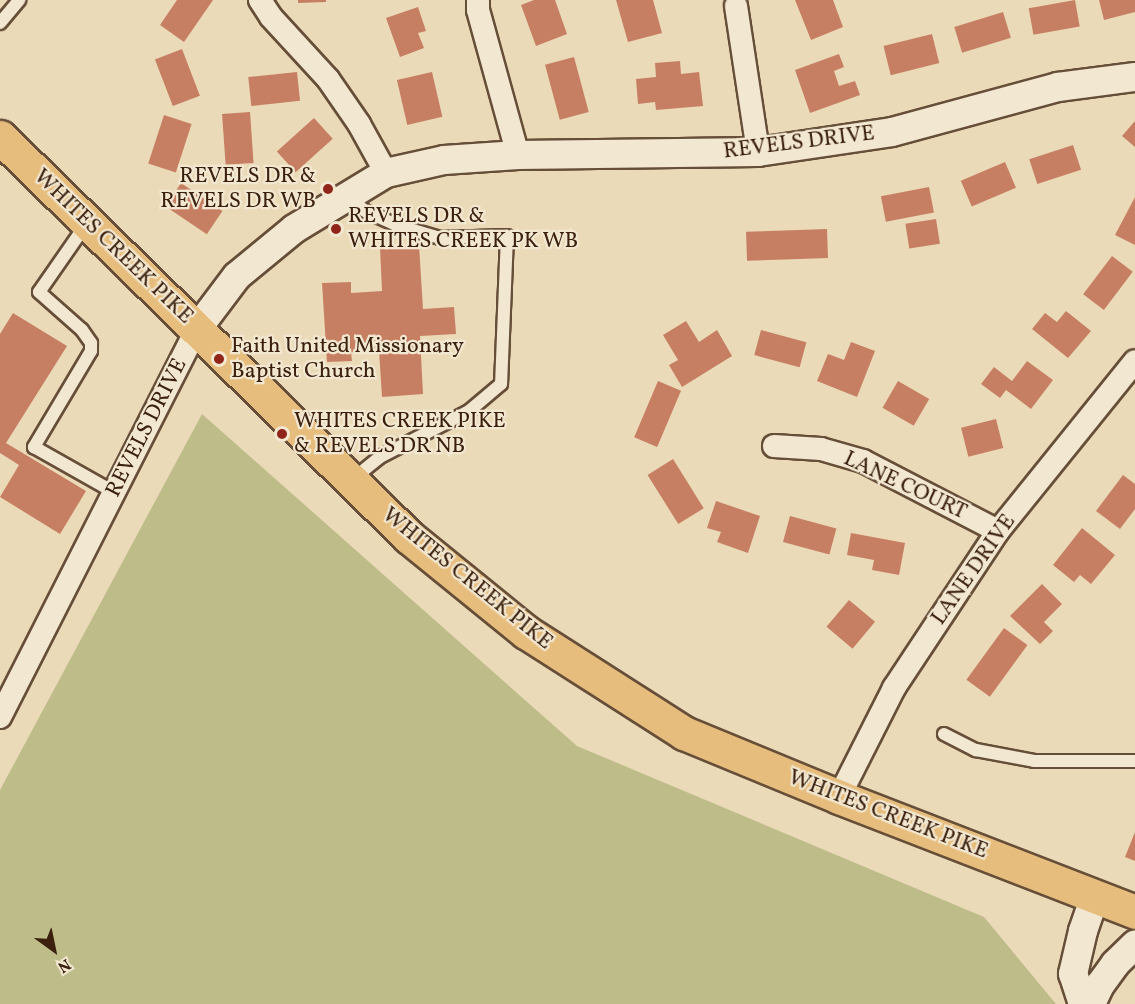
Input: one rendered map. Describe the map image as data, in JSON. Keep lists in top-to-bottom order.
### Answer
{
  "streets": {
    "main road": ["WHITES CREEK PIKE"],
    "street": ["REVELS DRIVE", "LANE COURT", "LANE DRIVE"]
  },
  "crossings": [
    ["REVELS DRIVE", "WHITES CREEK PIKE"],
    ["WHITES CREEK PIKE", "LANE DRIVE"],
    ["LANE COURT", "LANE DRIVE"]
  ],
  "places": [
    "REVELS DR & REVELS DR WB",
    "REVELS DR & WHITES CREEK PK WB",
    "Faith United Missionary Baptist Church",
    "WHITES CREEK PIKE & REVELS DR NB"
  ],
  "north": "bottom right"
}
